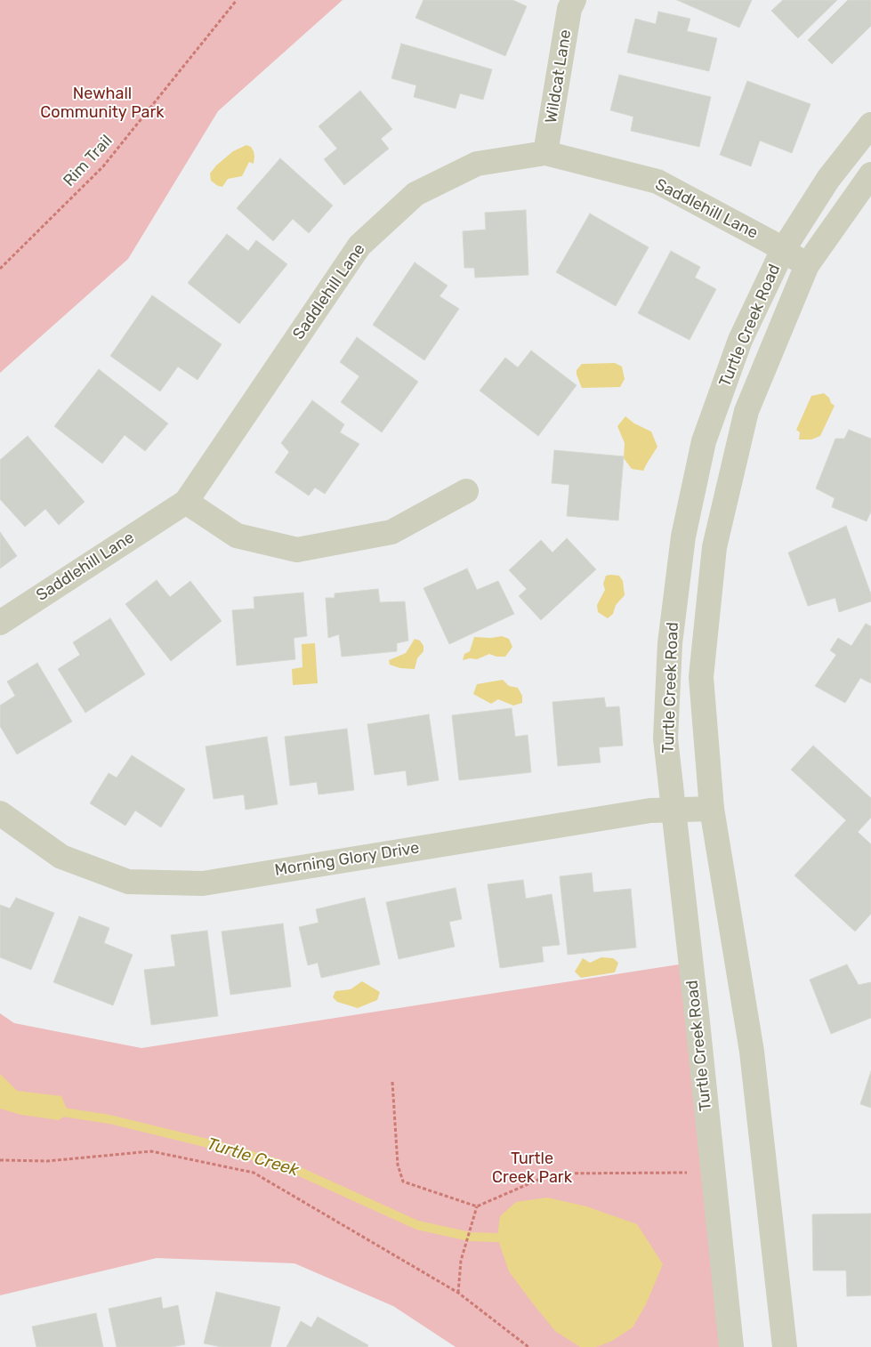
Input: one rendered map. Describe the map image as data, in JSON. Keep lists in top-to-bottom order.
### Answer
{
  "streets": {
    "street": [
      "Wildcat Lane",
      "Saddlehill Lane",
      "Turtle Creek Road",
      "Morning Glory Drive"
    ],
    "path": ["Rim Trail"]
  },
  "crossings": [
    ["Wildcat Lane", "Saddlehill Lane"],
    ["Saddlehill Lane", "Turtle Creek Road"],
    ["Turtle Creek Road", "Morning Glory Drive"]
  ],
  "water": ["Turtle Creek"],
  "parks": ["Newhall Community Park", "Turtle Creek Park"]
}
